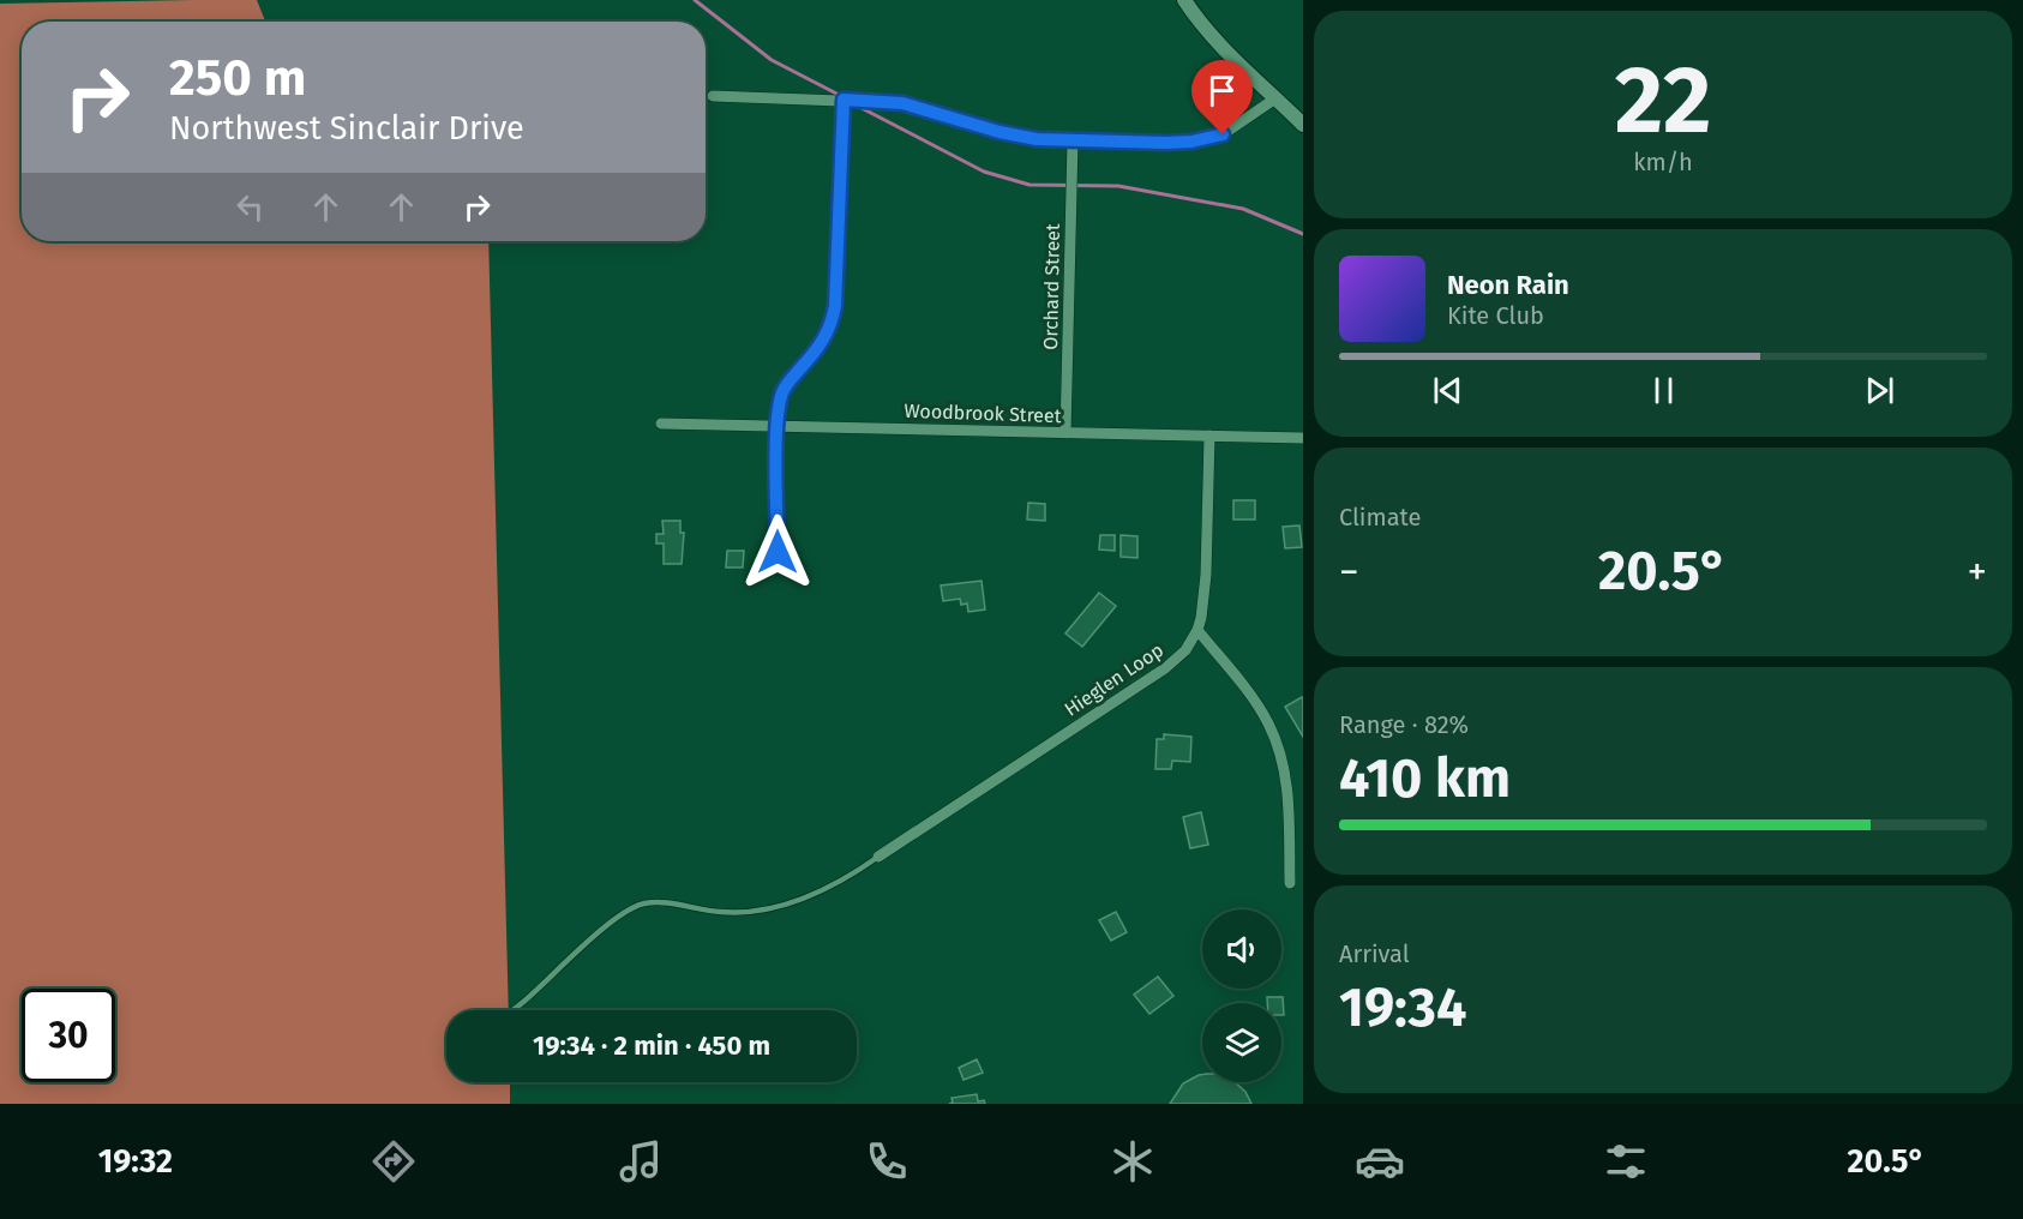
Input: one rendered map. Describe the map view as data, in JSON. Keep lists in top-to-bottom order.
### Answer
{
  "streets": {
    "street": ["Orchard Street", "Woodbrook Street", "Hieglen Loop"]
  },
  "crossings": [
    ["Orchard Street", "Woodbrook Street"],
    ["Woodbrook Street", "Hieglen Loop"]
  ],
  "page": {
    "tile": [
      ["22", "km/h"],
      "Climate",
      ["Range · 82%", "410 km"],
      ["Arrival", "19:34"]
    ],
    "turn": ["250 m", "Northwest Sinclair Drive"],
    "song": ["Neon Rain", "Kite Club"],
    "heat": ["−", "20.5°", "+"],
    "limit": "30",
    "trip": "19:34 · 2 min · 450 m",
    "tabs": ["19:32", "20.5°"]
  }
}
